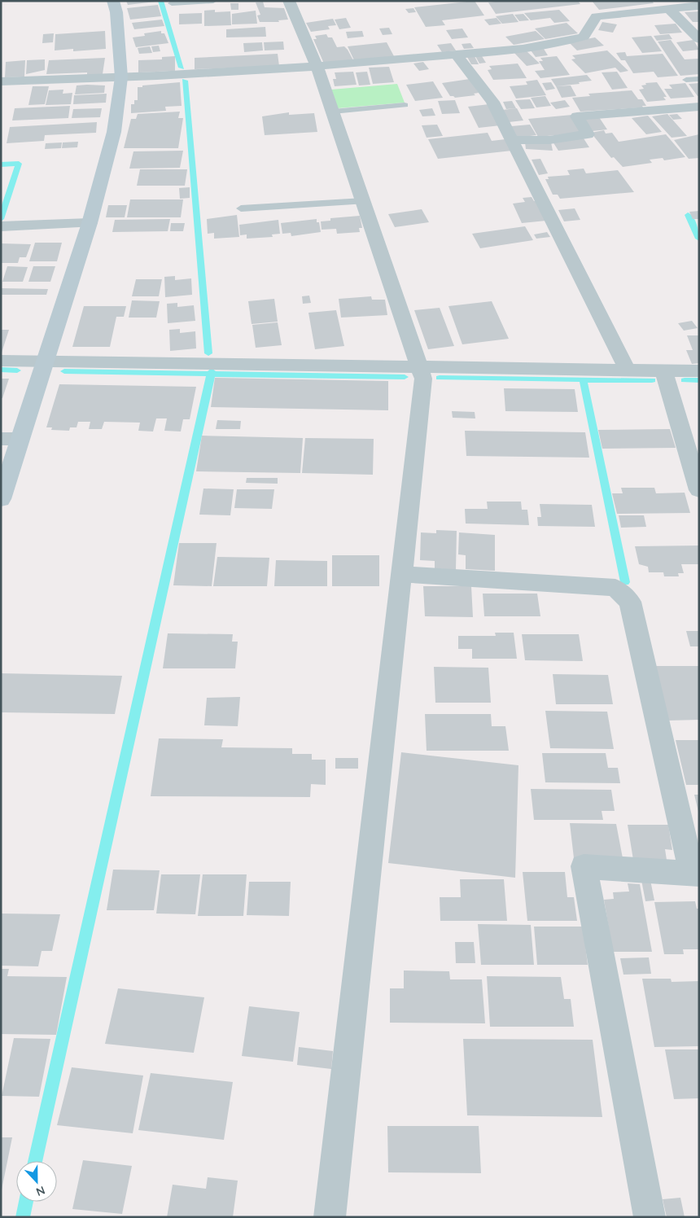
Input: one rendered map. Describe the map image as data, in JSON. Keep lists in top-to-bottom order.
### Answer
{
  "north": "bottom"
}
